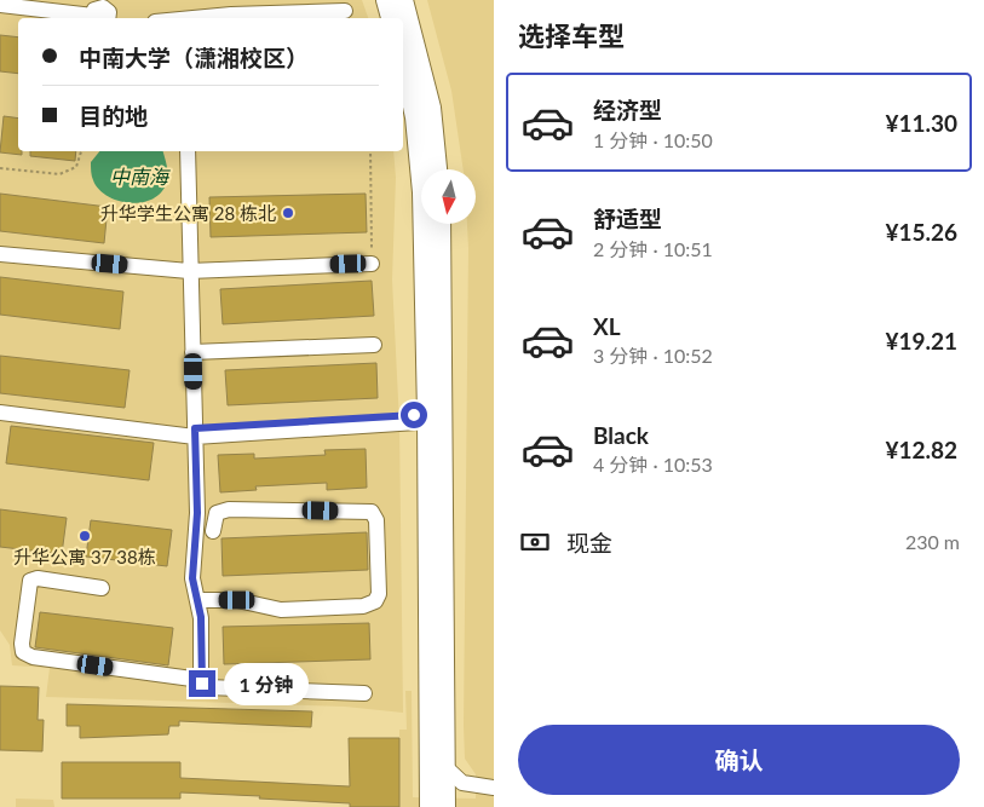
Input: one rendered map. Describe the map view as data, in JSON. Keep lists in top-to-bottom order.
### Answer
{
  "water": ["中南海"],
  "places": ["升华学生公寓 28 栋北", "升华公寓 37 38栋"],
  "north": "bottom",
  "page": {
    "heading": "选择车型",
    "banner": ["中南大学（潇湘校区）", "目的地"],
    "list": [
      {
        "name": "经济型",
        "note": "1 分钟 · 10:50",
        "value": "¥11.30"
      },
      {
        "name": "舒适型",
        "note": "2 分钟 · 10:51",
        "value": "¥15.26"
      },
      {
        "name": "XL",
        "note": "3 分钟 · 10:52",
        "value": "¥19.21"
      },
      {
        "name": "Black",
        "note": "4 分钟 · 10:53",
        "value": "¥12.82"
      }
    ],
    "pay": ["现金", "230 m"],
    "bubble": "1 分钟",
    "buttons": "确认"
  }
}
